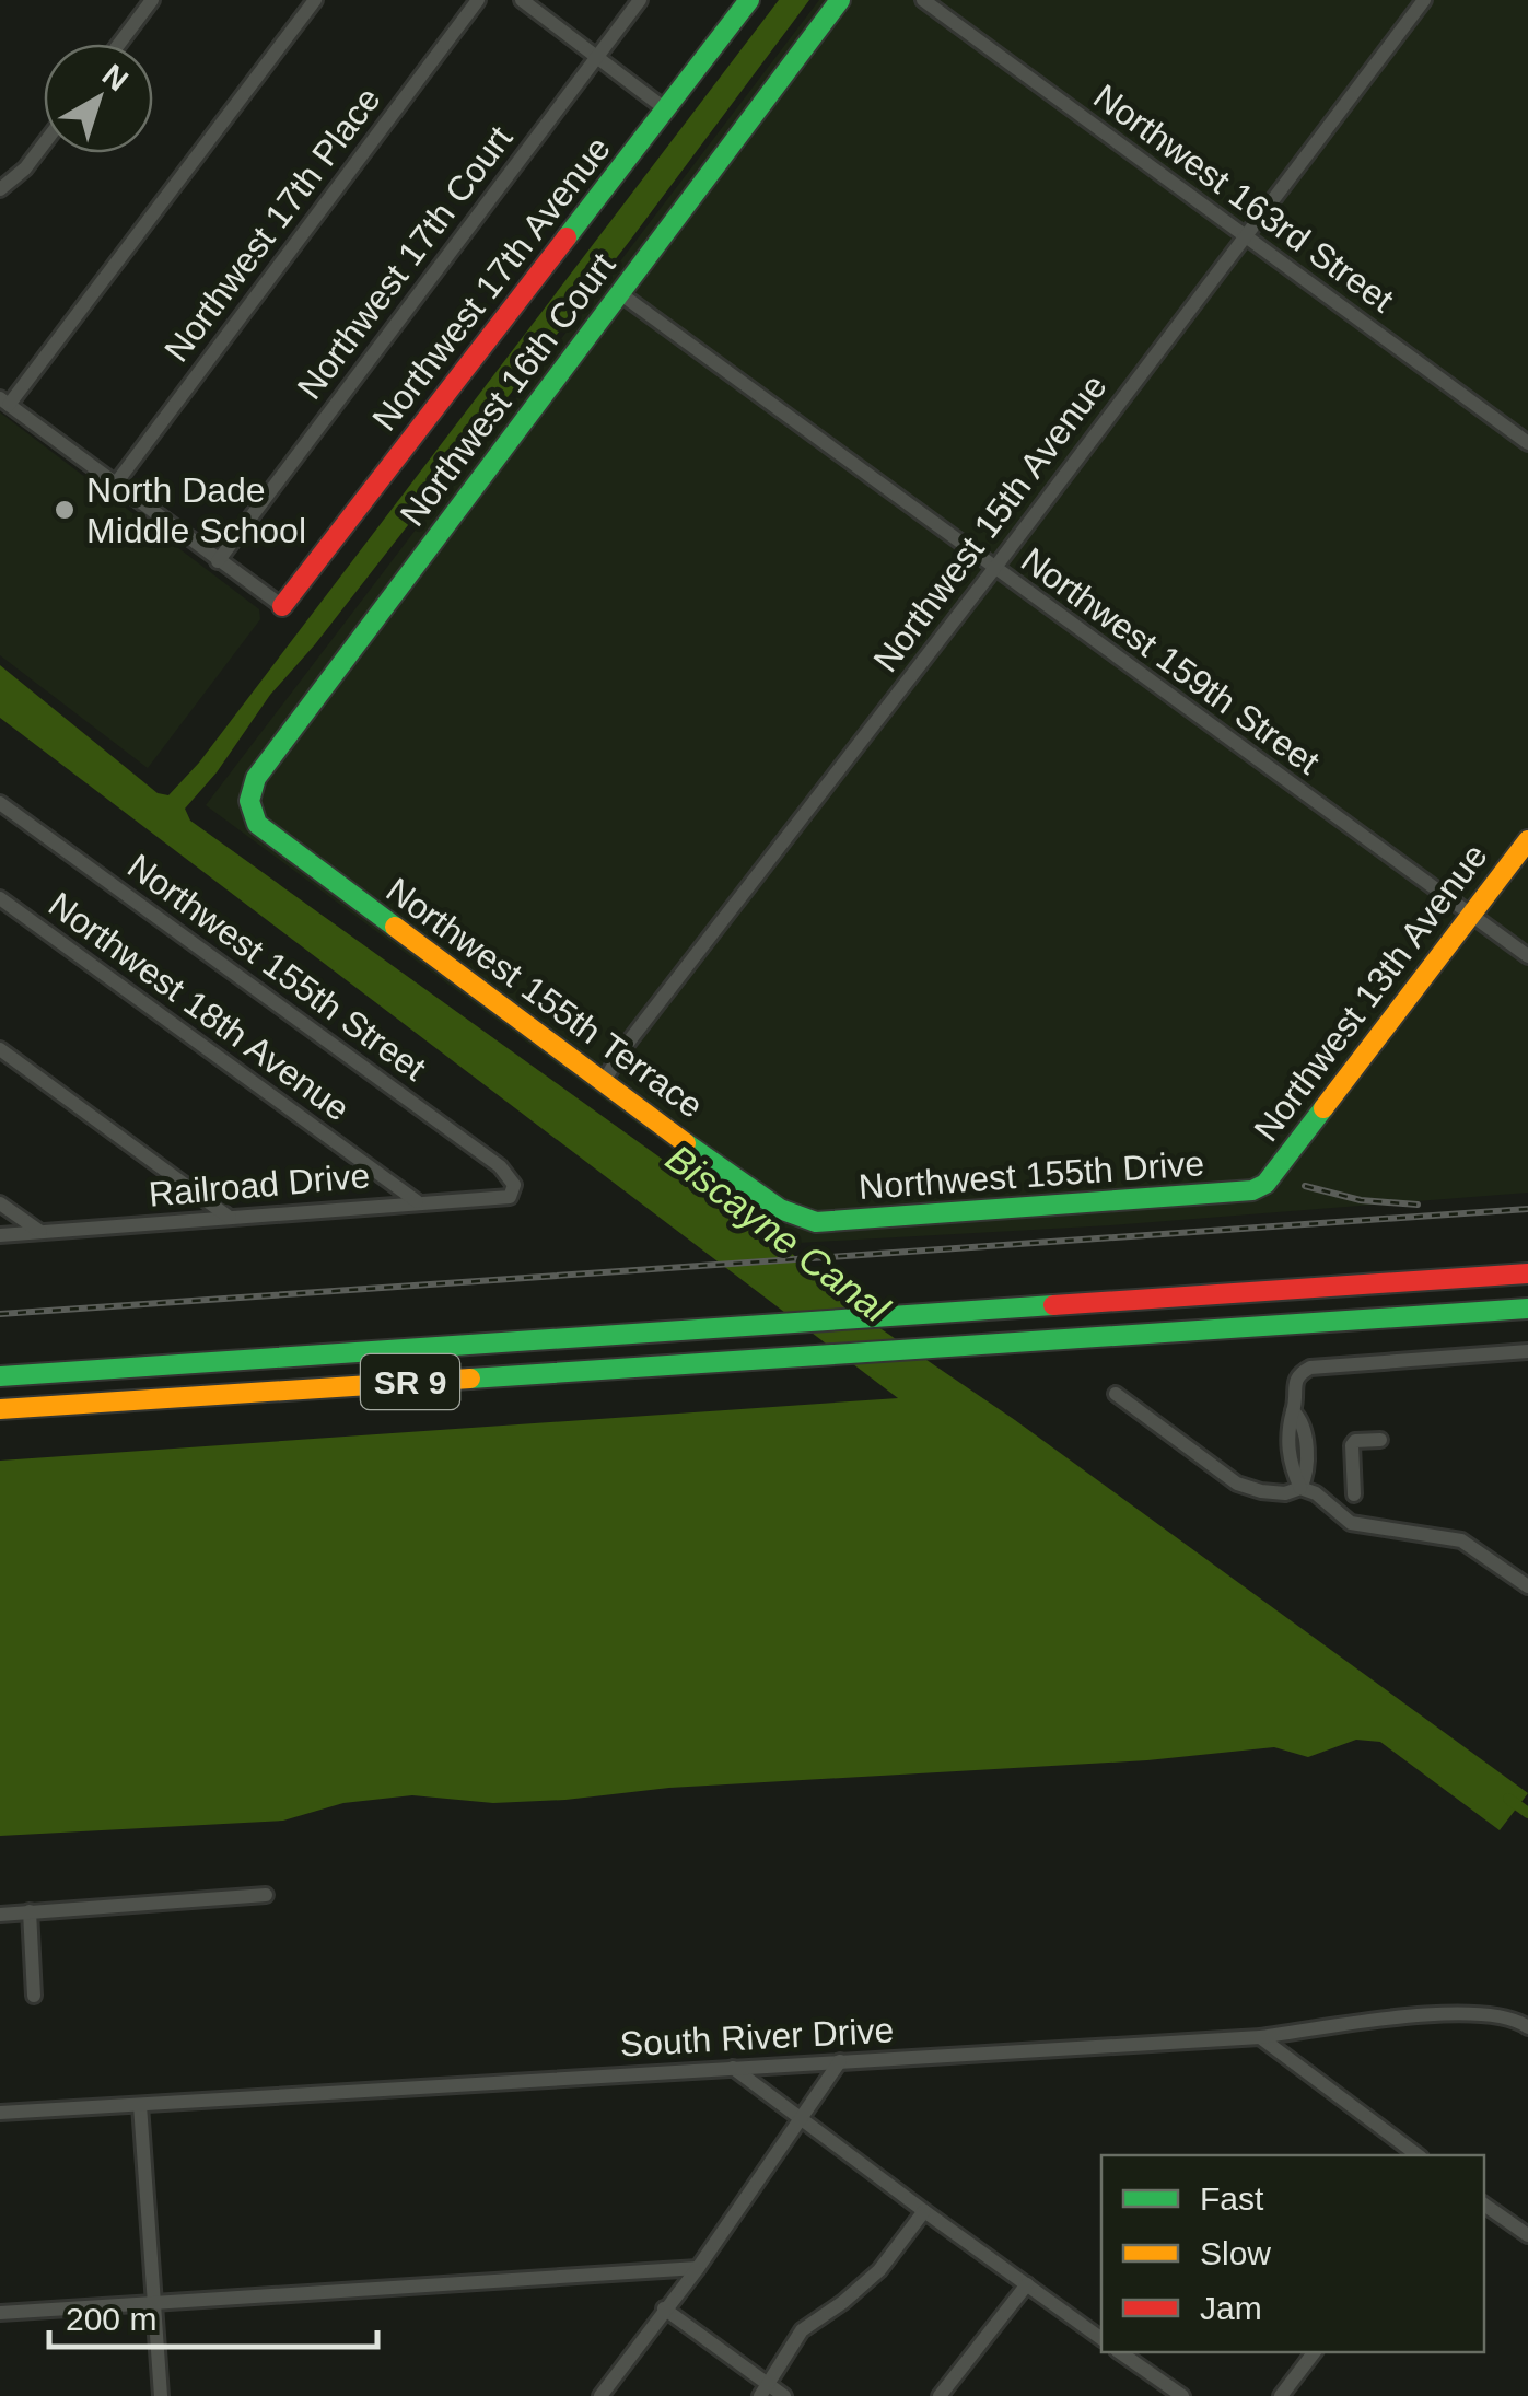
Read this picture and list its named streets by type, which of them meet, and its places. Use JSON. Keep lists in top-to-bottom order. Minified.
{"streets":{"street":["Northwest 163rd Street","Northwest 17th Place","Northwest 17th Court","Northwest 17th Avenue","Northwest 16th Court","Northwest 15th Avenue","Northwest 159th Street","Northwest 155th Street","Northwest 13th Avenue","Northwest 155th Terrace","Northwest 18th Avenue","Northwest 155th Drive","Railroad Drive","SR 9","South River Drive"]},"crossings":[["Northwest 163rd Street","Northwest 15th Avenue"],["Northwest 16th Court","Northwest 159th Street"],["Northwest 16th Court","Northwest 155th Terrace"],["Northwest 15th Avenue","Northwest 159th Street"],["Northwest 15th Avenue","Northwest 155th Terrace"],["Northwest 159th Street","Northwest 13th Avenue"],["Northwest 155th Street","Railroad Drive"],["Northwest 13th Avenue","Northwest 155th Drive"],["Northwest 155th Terrace","Northwest 155th Drive"],["Northwest 18th Avenue","Railroad Drive"]],"water":["Biscayne Canal"],"places":["North Dade Middle School"],"legend":["Fast","Slow","Jam"],"scale_bar":"200 m","north":"top right"}
